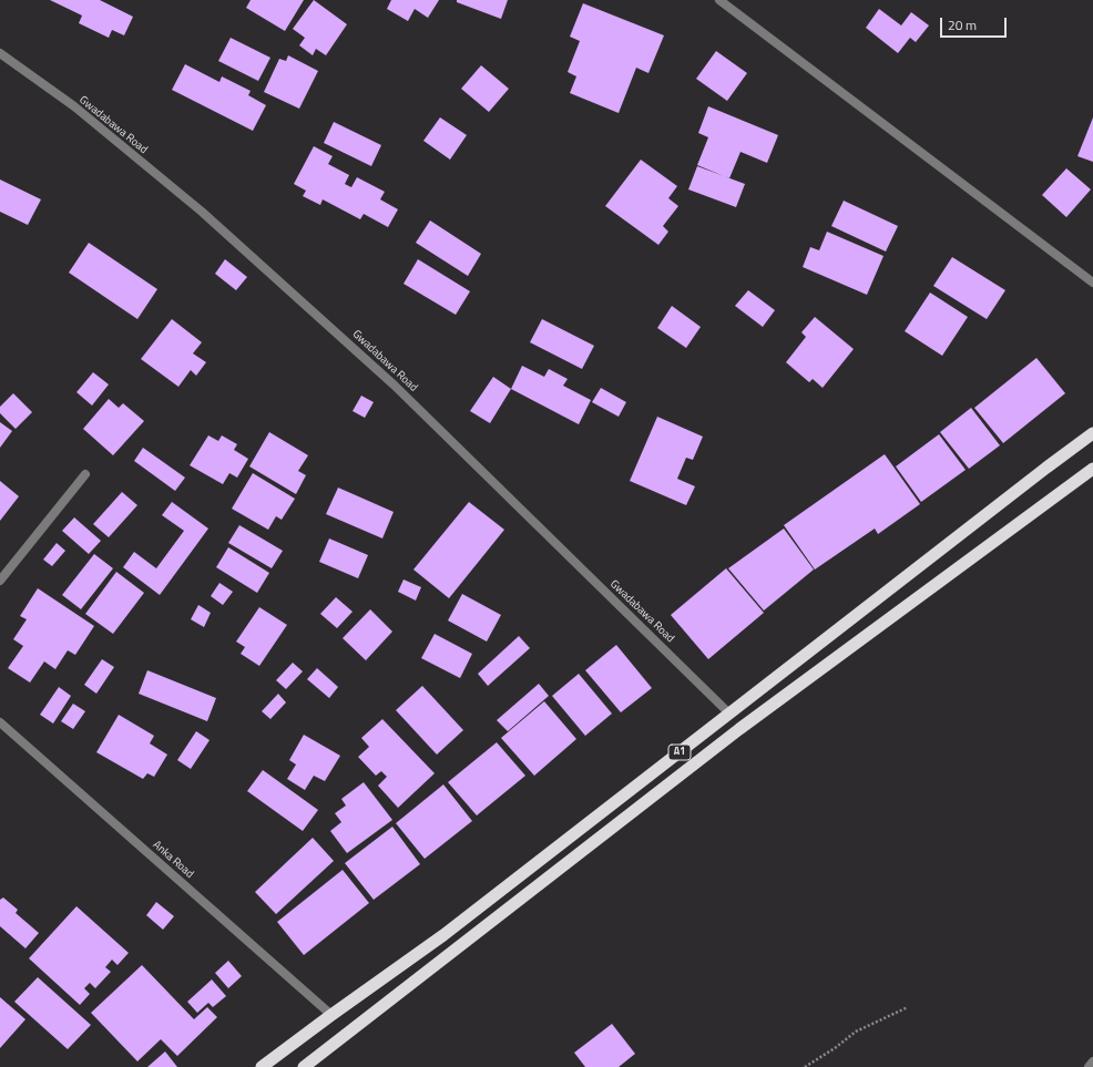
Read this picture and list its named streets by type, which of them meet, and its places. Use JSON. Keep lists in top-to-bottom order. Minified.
{"streets":{"highway":["A1"],"street":["Gwadabawa Road","Anka Road"]},"crossings":[["Gwadabawa Road","A1"],["A1","Anka Road"]],"scale_bar":"20 m"}
